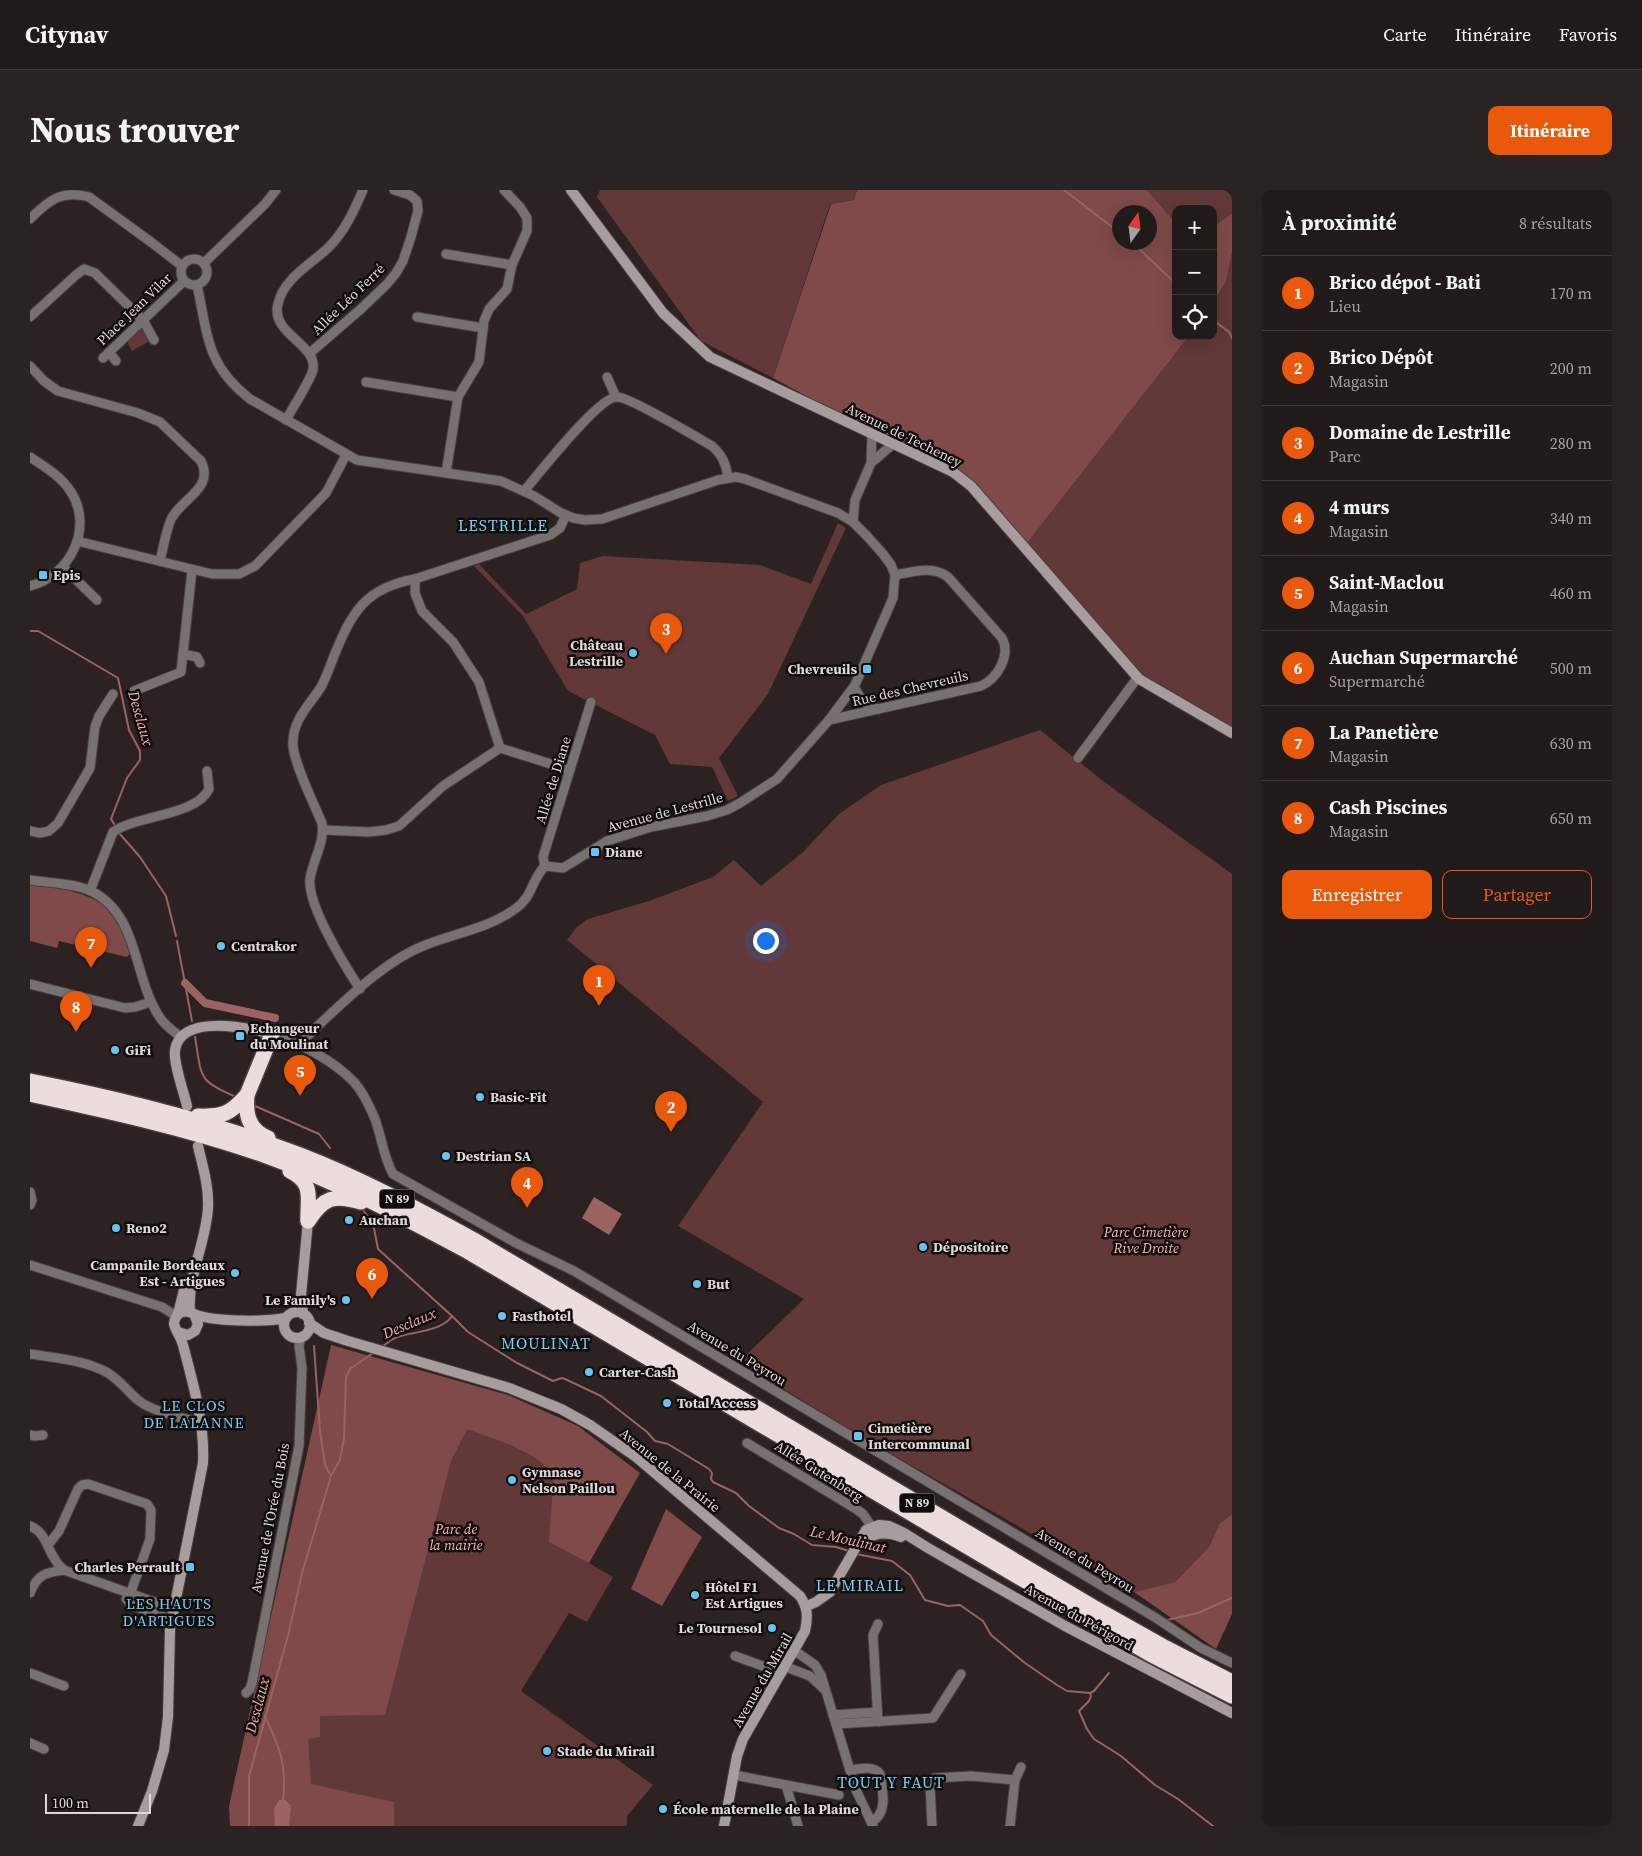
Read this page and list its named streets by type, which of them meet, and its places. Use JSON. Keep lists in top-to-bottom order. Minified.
{"streets":{"highway":["N 89"],"street":["Allée Léo Ferré","Place Jean Vilar","Avenue de Techeney","Rue des Chevreuils","Allée de Diane","Avenue de Lestrille","Avenue du Peyrou","Avenue de la Prairie","Allée Gutenberg","Avenue de l'Orée du Bois","Avenue du Périgord","Avenue du Mirail"]},"crossings":[["Rue des Chevreuils","Avenue de Lestrille"],["Allée de Diane","Avenue de Lestrille"],["Avenue de la Prairie","Avenue de l'Orée du Bois"],["Avenue de la Prairie","Avenue du Mirail"],["Allée Gutenberg","Avenue du Périgord"]],"districts":["LESTRILLE","MOULINAT","LE CLOS DE LALANNE","LE MIRAIL","LES HAUTS D'ARTIGUES","TOUT Y FAUT"],"water":["Desclaux","Le Moulinat"],"parks":["Parc Cimetière Rive Droite","Parc de la mairie"],"places":{"transit":["Epis","Chevreuils","Diane","Echangeur du Moulinat","Cimetière Intercommunal","Charles Perrault"],"other":["Château Lestrille","Centrakor","GiFi","Basic-Fit","Destrian SA","Auchan","Reno2","Dépositoire","Campanile Bordeaux Est - Artigues","But","Le Family's","Fasthotel","Carter-Cash","Total Access","Gymnase Nelson Paillou","Hôtel F1 Est Artigues","Le Tournesol","Stade du Mirail","École maternelle de la Plaine"]},"scale_bar":"100 m","north":"top","page":{"header":"Citynav","nav":["Carte","Itinéraire","Favoris"],"title":"Nous trouver","buttons":["Itinéraire",["Enregistrer","Partager"]],"heading":["À proximité","8 résultats"],"map_buttons":["+","−"],"list":[{"mark":"1","name":"Brico dépot - Bati","note":"Lieu","value":"170 m"},{"mark":"2","name":"Brico Dépôt","note":"Magasin","value":"200 m"},{"mark":"3","name":"Domaine de Lestrille","note":"Parc","value":"280 m"},{"mark":"4","name":"4 murs","note":"Magasin","value":"340 m"},{"mark":"5","name":"Saint-Maclou","note":"Magasin","value":"460 m"},{"mark":"6","name":"Auchan Supermarché","note":"Supermarché","value":"500 m"},{"mark":"7","name":"La Panetière","note":"Magasin","value":"630 m"},{"mark":"8","name":"Cash Piscines","note":"Magasin","value":"650 m"}],"pins":["3","7","1","8","5","2","4","6"],"scale":"100 m"}}
